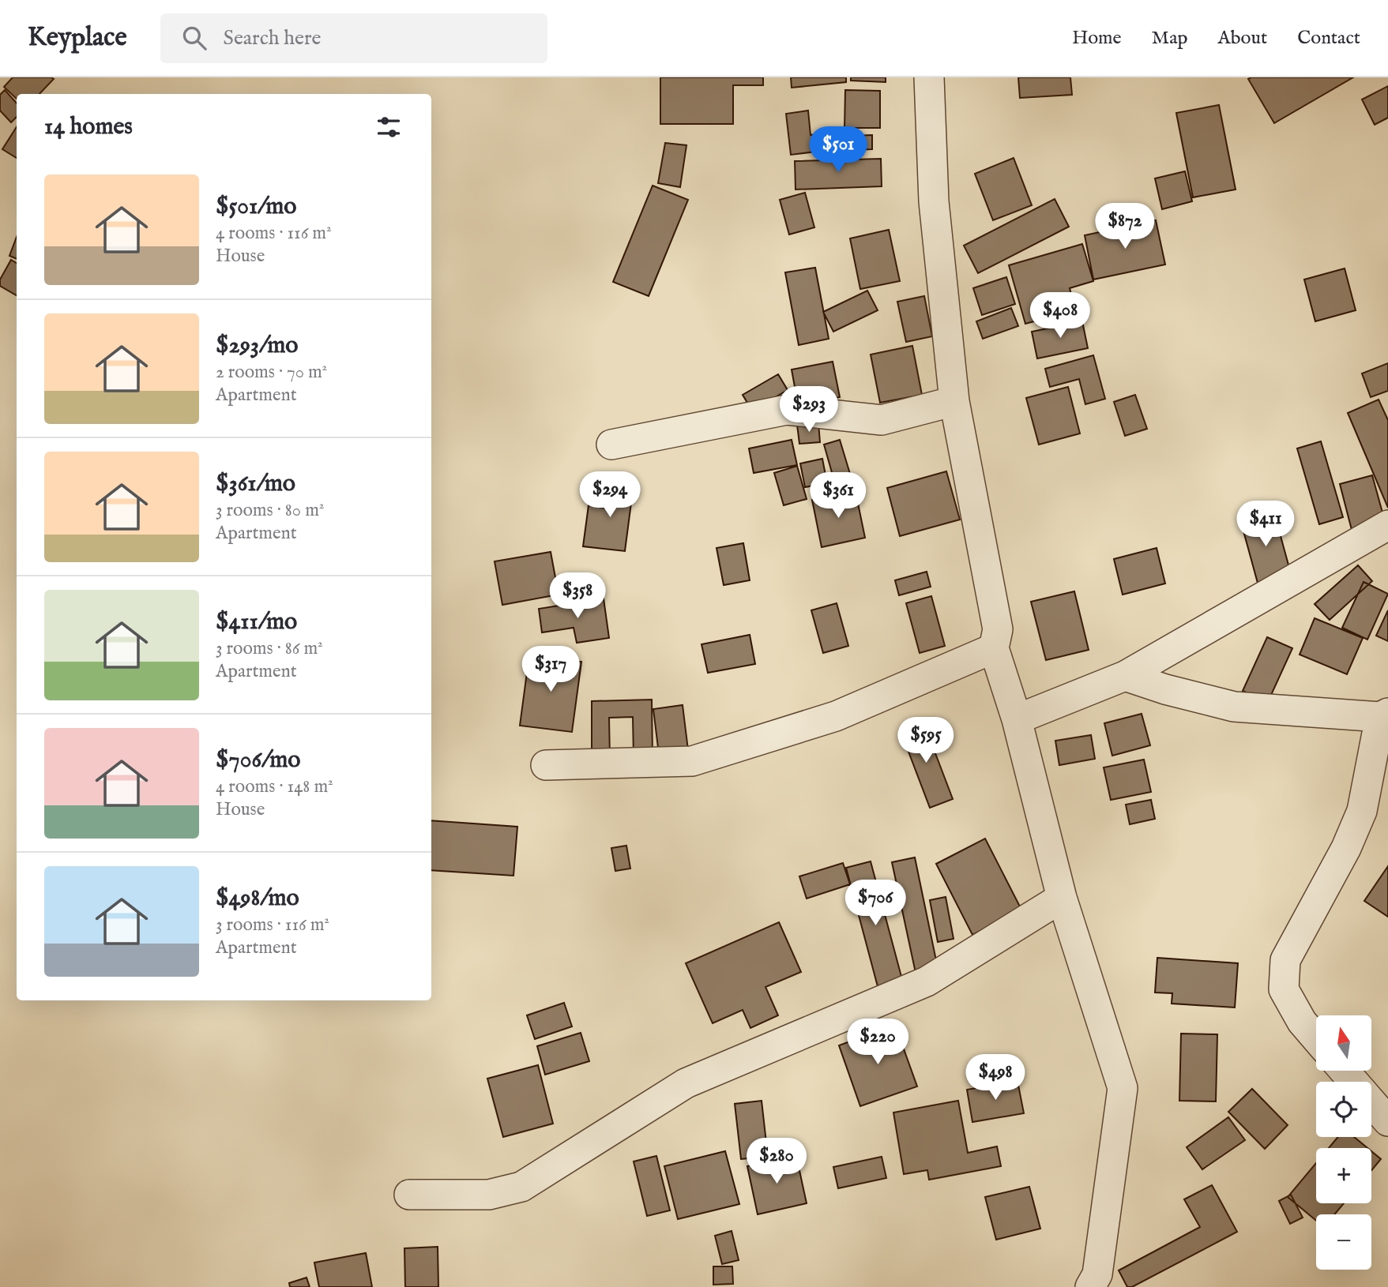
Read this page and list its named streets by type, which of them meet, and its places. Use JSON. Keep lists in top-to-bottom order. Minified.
{"north":"top","page":{"header":"Keyplace","search":"Search here","nav":["Home","Map","About","Contact"],"heading":"14 homes","price":["$501","$872","$408","$293","$294","$361","$411","$358","$317","$595","$706","$220","$498","$280"],"list":[{"name":"$501/mo","note":"4 rooms · 116 m² · House"},{"name":"$293/mo","note":"2 rooms · 70 m² · Apartment"},{"name":"$361/mo","note":"3 rooms · 80 m² · Apartment"},{"name":"$411/mo","note":"3 rooms · 86 m² · Apartment"},{"name":"$706/mo","note":"4 rooms · 148 m² · House"},{"name":"$498/mo","note":"3 rooms · 116 m² · Apartment"}],"map_buttons":["+","−"]}}
